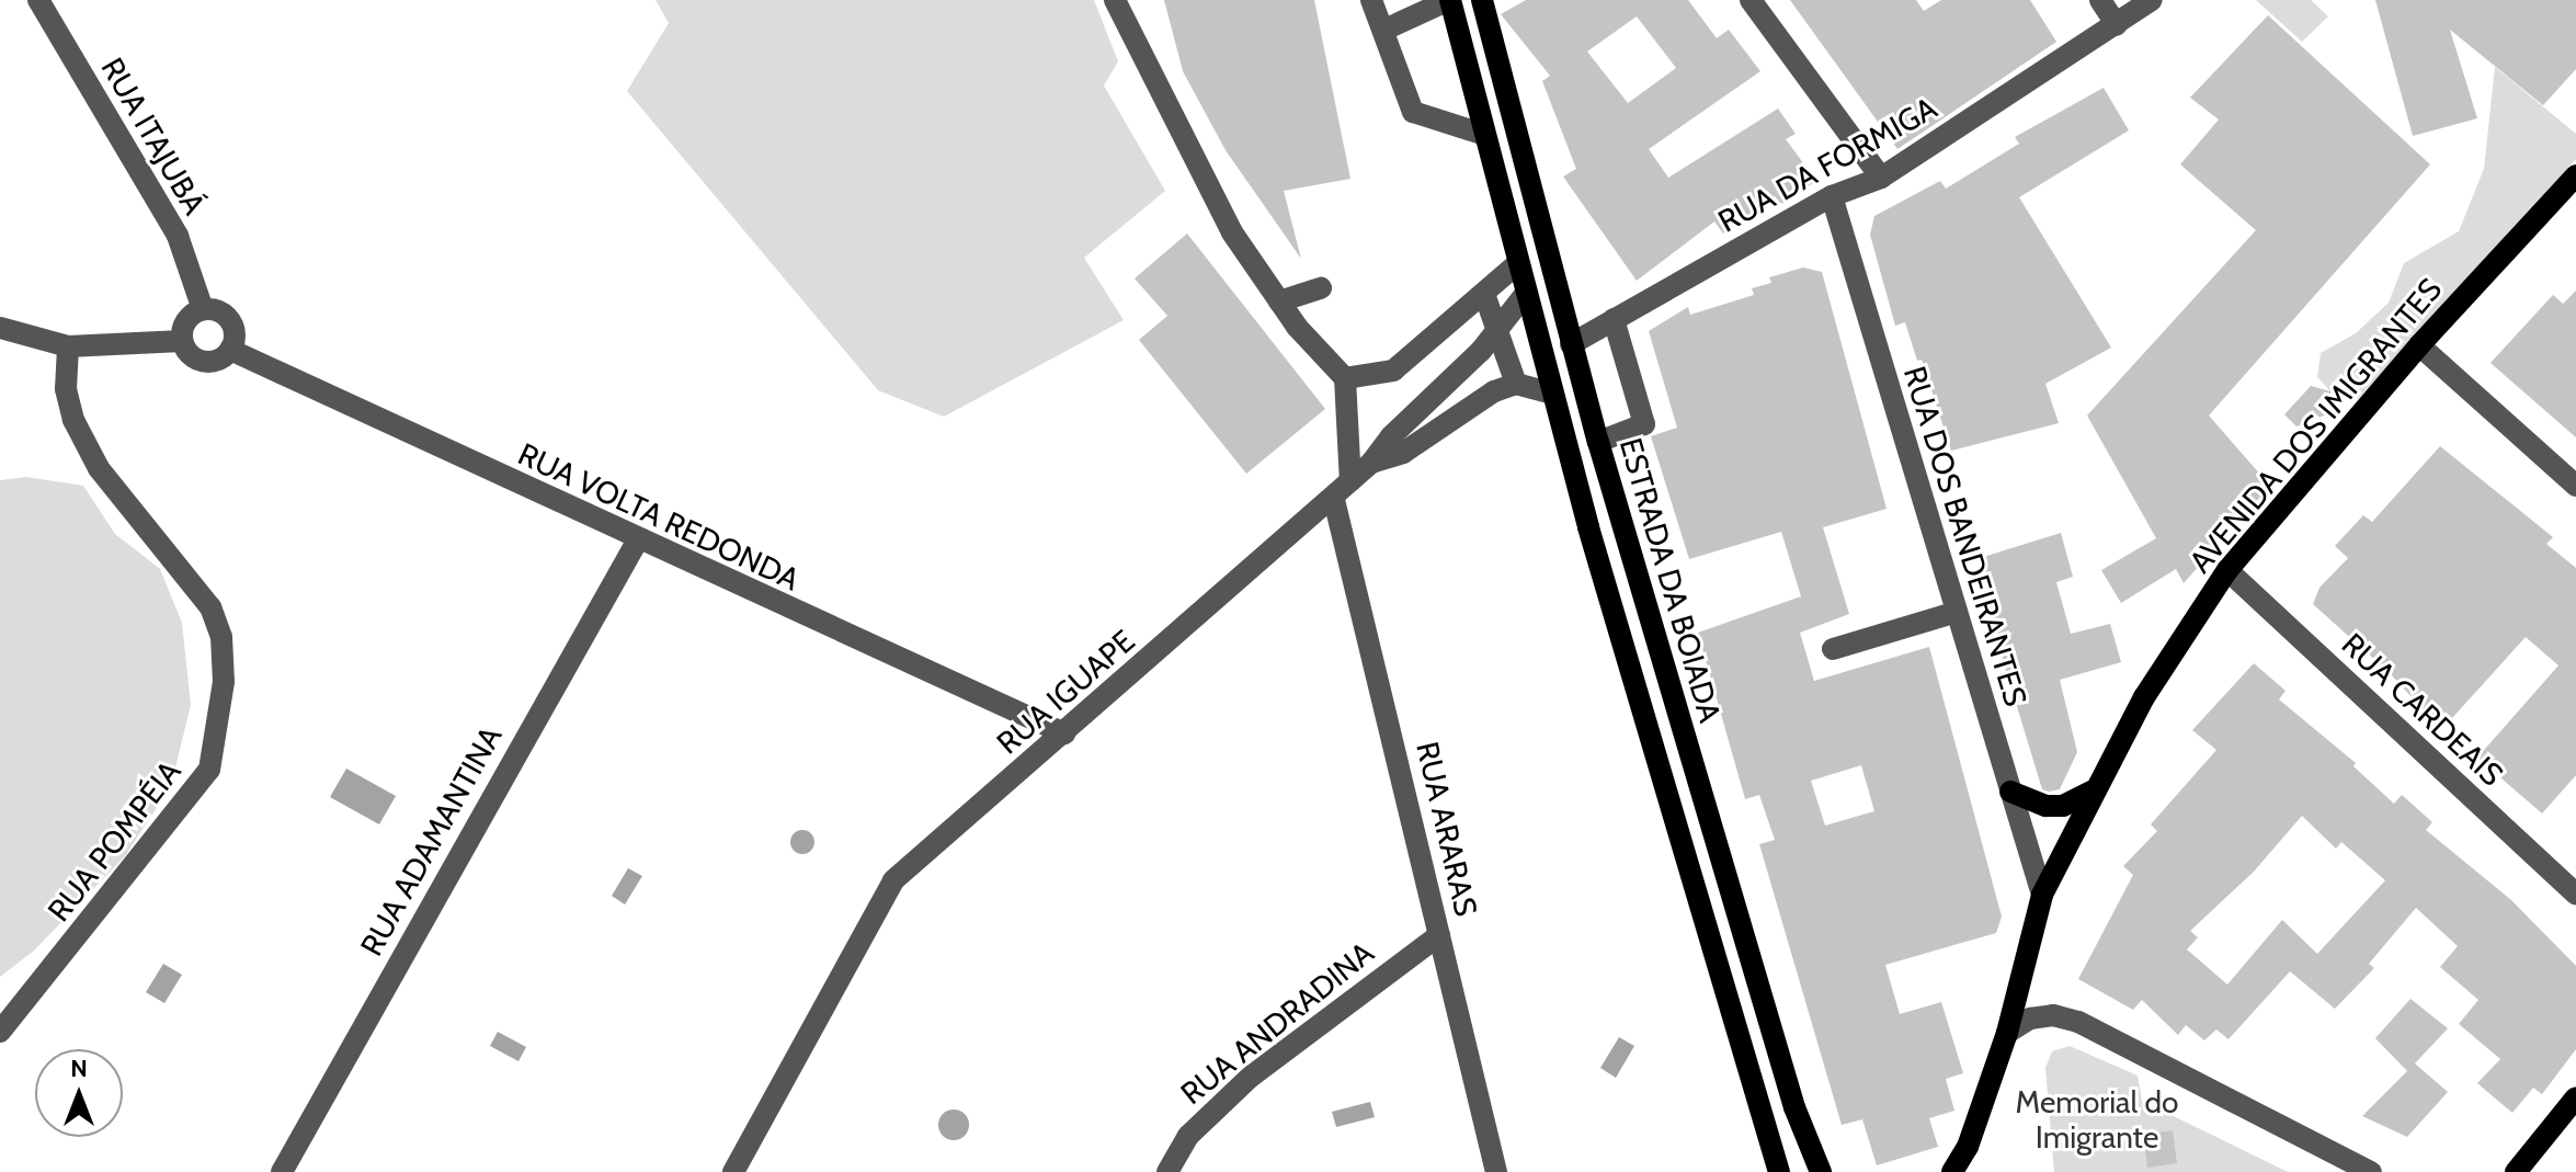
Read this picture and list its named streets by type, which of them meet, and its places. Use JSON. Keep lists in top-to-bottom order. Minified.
{"streets":{"main road":["AVENIDA DOS IMIGRANTES","ESTRADA DA BOIADA"],"street":["RUA ITAJUBÁ","RUA DA FORMIGA","RUA VOLTA REDONDA","RUA DOS BANDEIRANTES","RUA IGUAPE","RUA CARDEAIS","RUA ARARAS","RUA POMPÉIA","RUA ADAMANTINA","RUA ANDRADINA"]},"crossings":[["RUA ITAJUBÁ","RUA VOLTA REDONDA"],["RUA DA FORMIGA","RUA DOS BANDEIRANTES"],["RUA DA FORMIGA","ESTRADA DA BOIADA"],["AVENIDA DOS IMIGRANTES","RUA DOS BANDEIRANTES"],["AVENIDA DOS IMIGRANTES","RUA CARDEAIS"],["RUA VOLTA REDONDA","RUA IGUAPE"],["RUA VOLTA REDONDA","RUA ADAMANTINA"],["RUA IGUAPE","RUA ARARAS"],["RUA ARARAS","RUA ANDRADINA"]],"parks":["Memorial do Imigrante"],"north":"top"}
